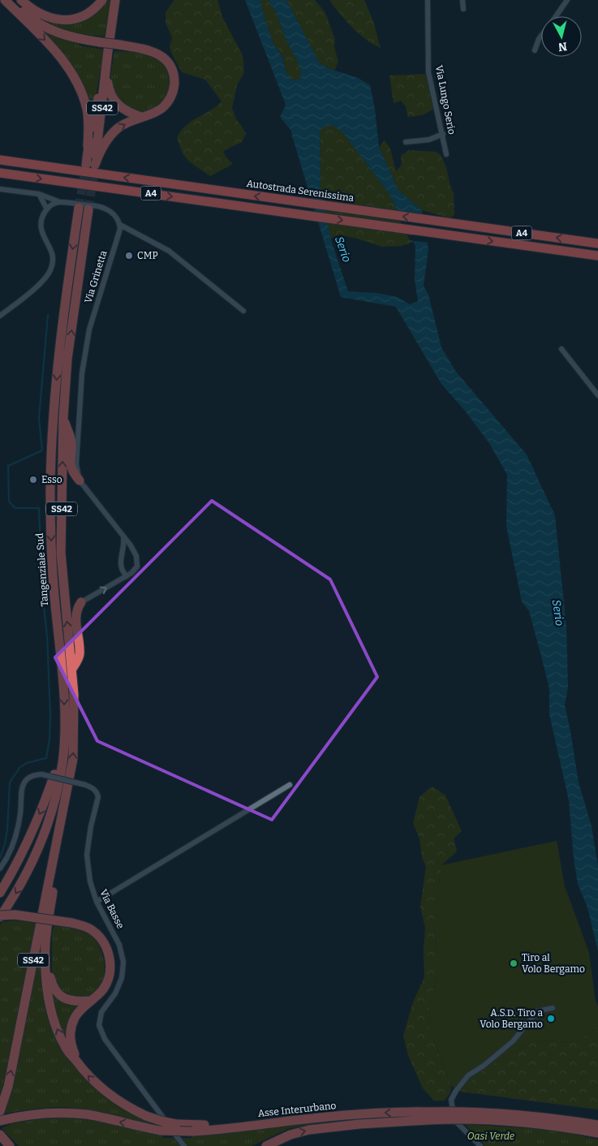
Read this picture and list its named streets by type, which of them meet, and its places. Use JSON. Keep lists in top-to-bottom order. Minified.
{"streets":{"highway":["SS42","Autostrada Serenissima","A4","Tangenziale Sud","Asse Interurbano"],"street":["Via Lungo Serio","Via Grinetta","Via Basse"]},"crossings":[["SS42","Tangenziale Sud"]],"water":["Serio"],"parks":["Oasi Verde"],"places":["CMP","Esso","Tiro al Volo Bergamo","A.S.D. Tiro a Volo Bergamo"],"north":"bottom"}
